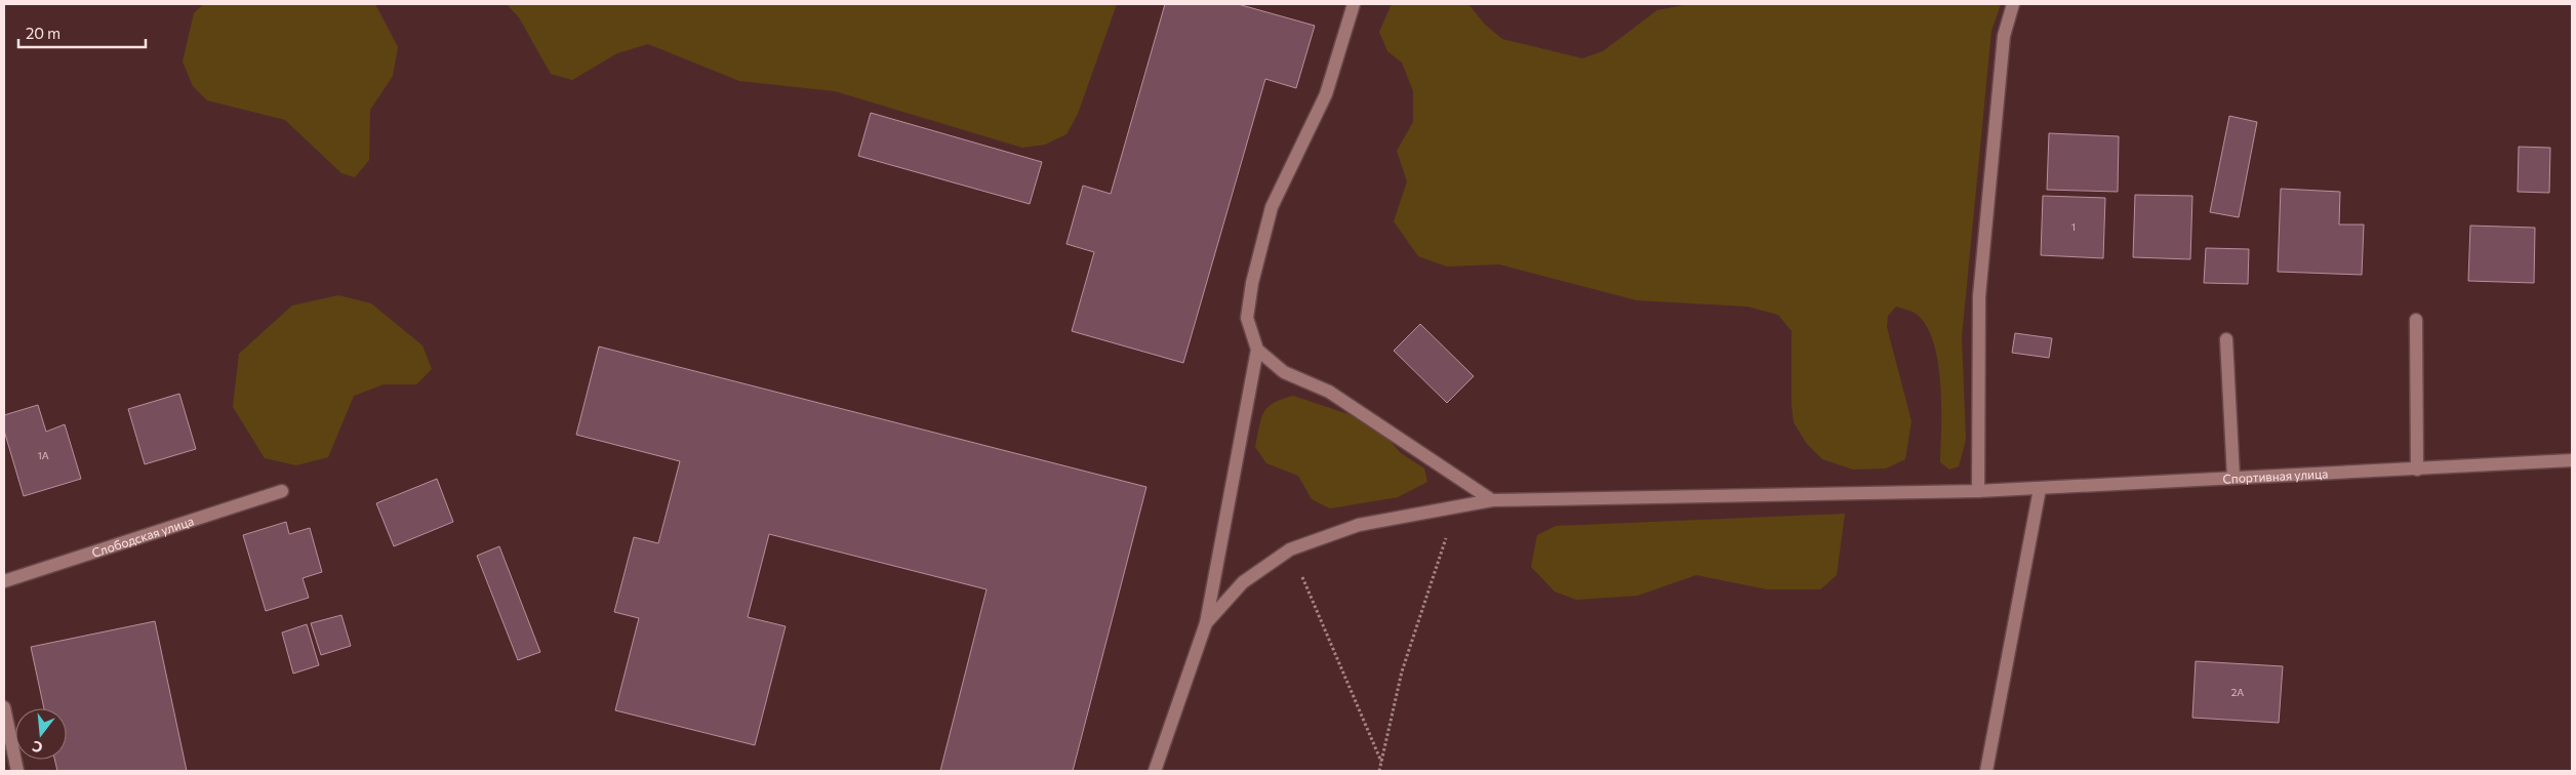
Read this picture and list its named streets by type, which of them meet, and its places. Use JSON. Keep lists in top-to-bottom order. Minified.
{"streets":{"street":["Спортивная улица","Слободская улица"]},"house_numbers":["1","1А","2А"],"scale_bar":"20 m","north":"bottom"}
